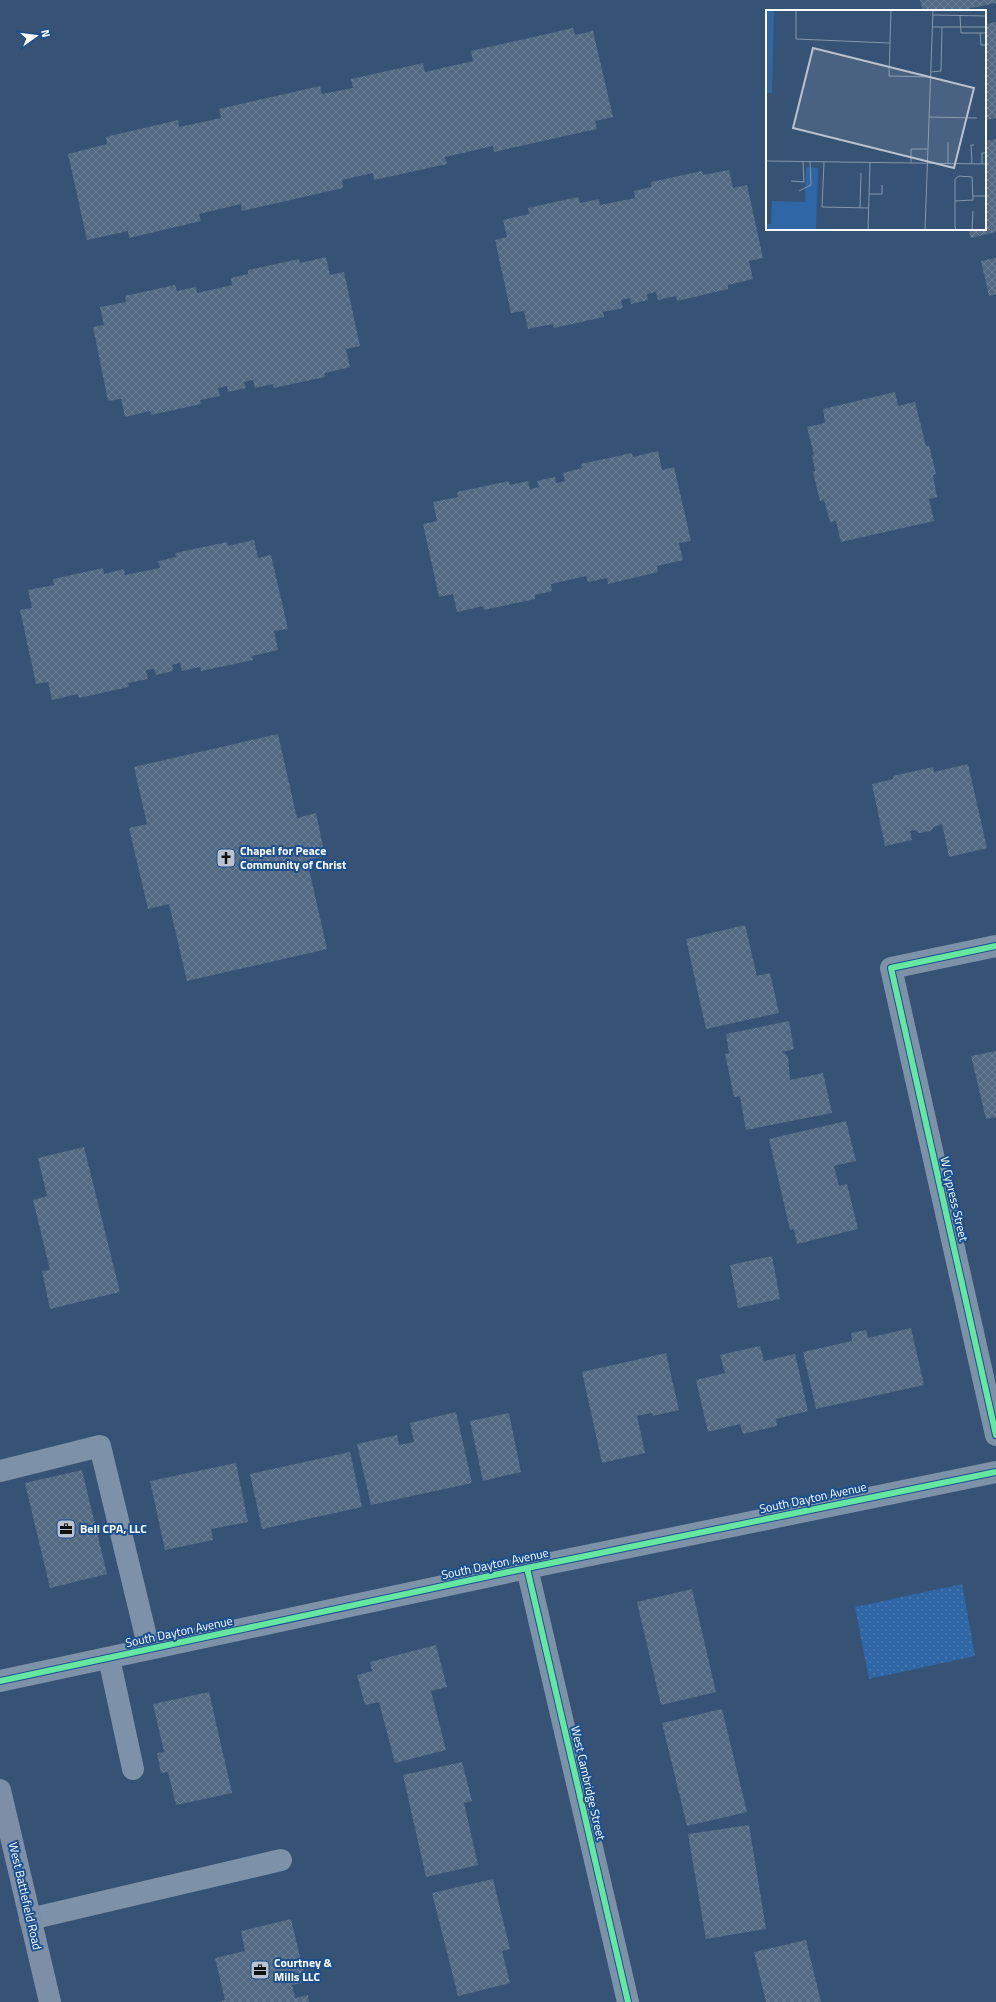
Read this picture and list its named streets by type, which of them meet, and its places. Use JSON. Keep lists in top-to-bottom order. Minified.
{"streets":{"main road":["West Battlefield Road"],"street":["W Cypress Street","South Dayton Avenue","West Cambridge Street"]},"crossings":[["South Dayton Avenue","West Cambridge Street"]],"places":{"church":["Chapel for Peace Community of Christ"],"office":["Bell CPA, LLC","Courtney & Mills LLC"]},"north":"right"}
